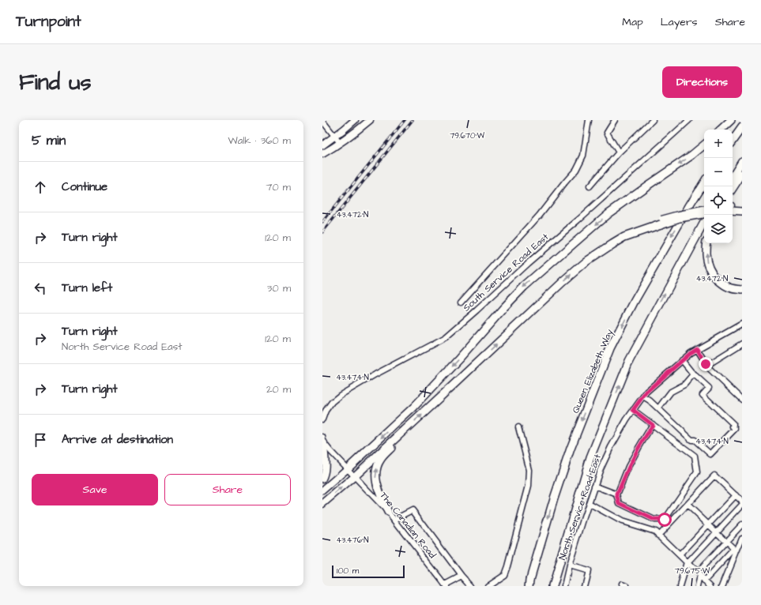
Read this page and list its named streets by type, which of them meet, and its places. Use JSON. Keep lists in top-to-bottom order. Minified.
{"streets":{"highway":["Queen Elizabeth Way"],"street":["South Service Road East","North Service Road East","The Canadian Road"]},"scale_bar":"100 m","page":{"header":"Turnpoint","nav":["Map","Layers","Share"],"buttons":["Directions",["Save","Share"]],"title":"Find us","heading":["5 min","Walk · 360 m"],"map_buttons":["+","−"],"list":[["Continue","70 m"],["Turn right","120 m"],["Turn left","30 m"],["Turn right","North Service Road East","120 m"],["Turn right","20 m"],"Arrive at destination"],"scale":"100 m"},"coordinates":["79.670°W","43.472°N","43.474°N","43.476°N","79.675°W"]}
